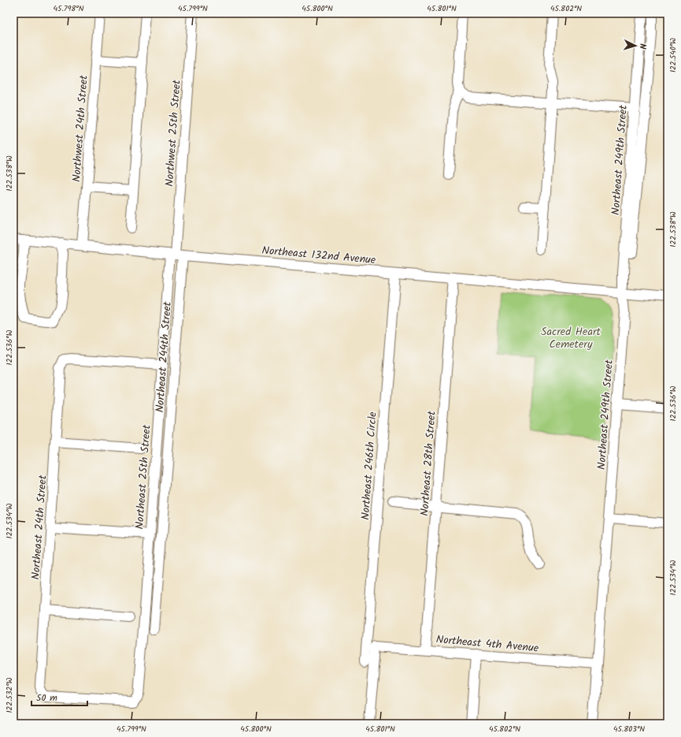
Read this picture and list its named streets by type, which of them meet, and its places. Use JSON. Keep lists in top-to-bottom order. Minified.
{"streets":{"street":["Northwest 24th Street","Northwest 25th Street","Northeast 249th Street","Northeast 132nd Avenue","Northeast 244th Street","Northeast 28th Street","Northeast 246th Circle","Northeast 25th Street","Northeast 24th Street","Northeast 4th Avenue"]},"crossings":[["Northwest 24th Street","Northeast 132nd Avenue"],["Northwest 25th Street","Northeast 132nd Avenue"],["Northwest 25th Street","Northeast 244th Street"],["Northwest 25th Street","Northeast 25th Street"],["Northeast 249th Street","Northeast 132nd Avenue"],["Northeast 249th Street","Northeast 4th Avenue"],["Northeast 132nd Avenue","Northeast 244th Street"],["Northeast 132nd Avenue","Northeast 28th Street"],["Northeast 132nd Avenue","Northeast 246th Circle"],["Northeast 132nd Avenue","Northeast 25th Street"],["Northeast 244th Street","Northeast 25th Street"],["Northeast 28th Street","Northeast 4th Avenue"],["Northeast 25th Street","Northeast 24th Street"]],"parks":["Sacred Heart Cemetery"],"scale_bar":"50 m","north":"right","coordinates":["45.798°N","45.799°N","45.800°N","45.801°N","45.802°N","122.540°W","122.538°W","122.536°W","122.534°W","122.532°W","45.803°N"]}
